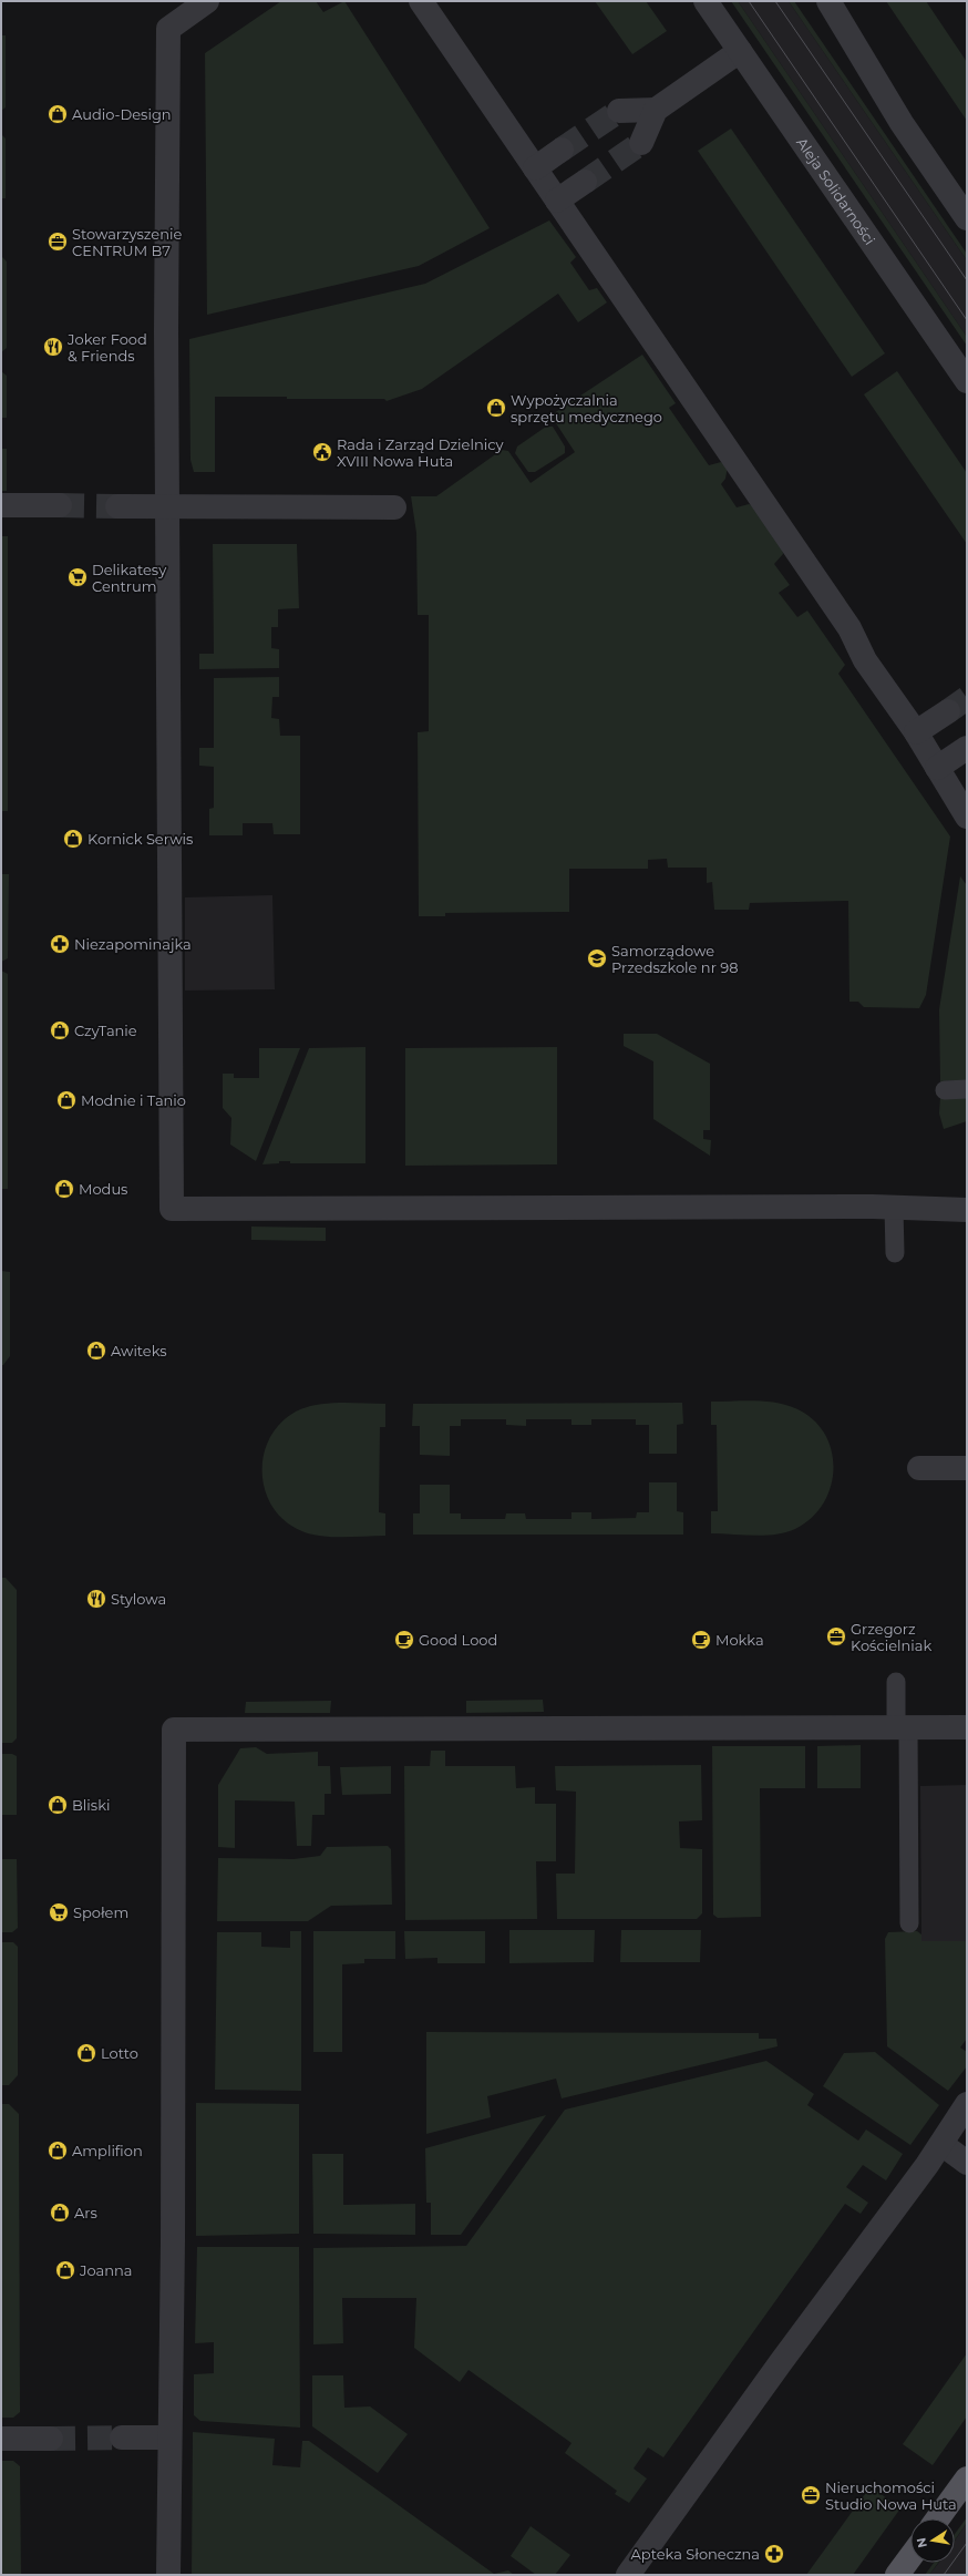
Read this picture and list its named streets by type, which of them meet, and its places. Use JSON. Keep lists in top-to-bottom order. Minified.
{"streets":{"street":["Aleja Solidarności"]},"places":{"shop":["Audio-Design","Wypożyczalnia sprzętu medycznego","Kornick Serwis","CzyTanie","Modnie i Tanio","Modus","Awiteks","Bliski","Lotto","Amplifion","Ars","Joanna"],"office":["Stowarzyszenie CENTRUM B7","Grzegorz Kościelniak","Nieruchomości Studio Nowa Huta"],"restaurant":["Joker Food & Friends","Stylowa"],"public building":["Rada i Zarząd Dzielnicy XVIII Nowa Huta"],"supermarket":["Delikatesy Centrum","Społem"],"pharmacy":["Niezapominajka","Apteka Słoneczna"],"school or university":["Samorządowe Przedszkole nr 98"],"cafe":["Good Lood","Mokka"]},"north":"left"}
